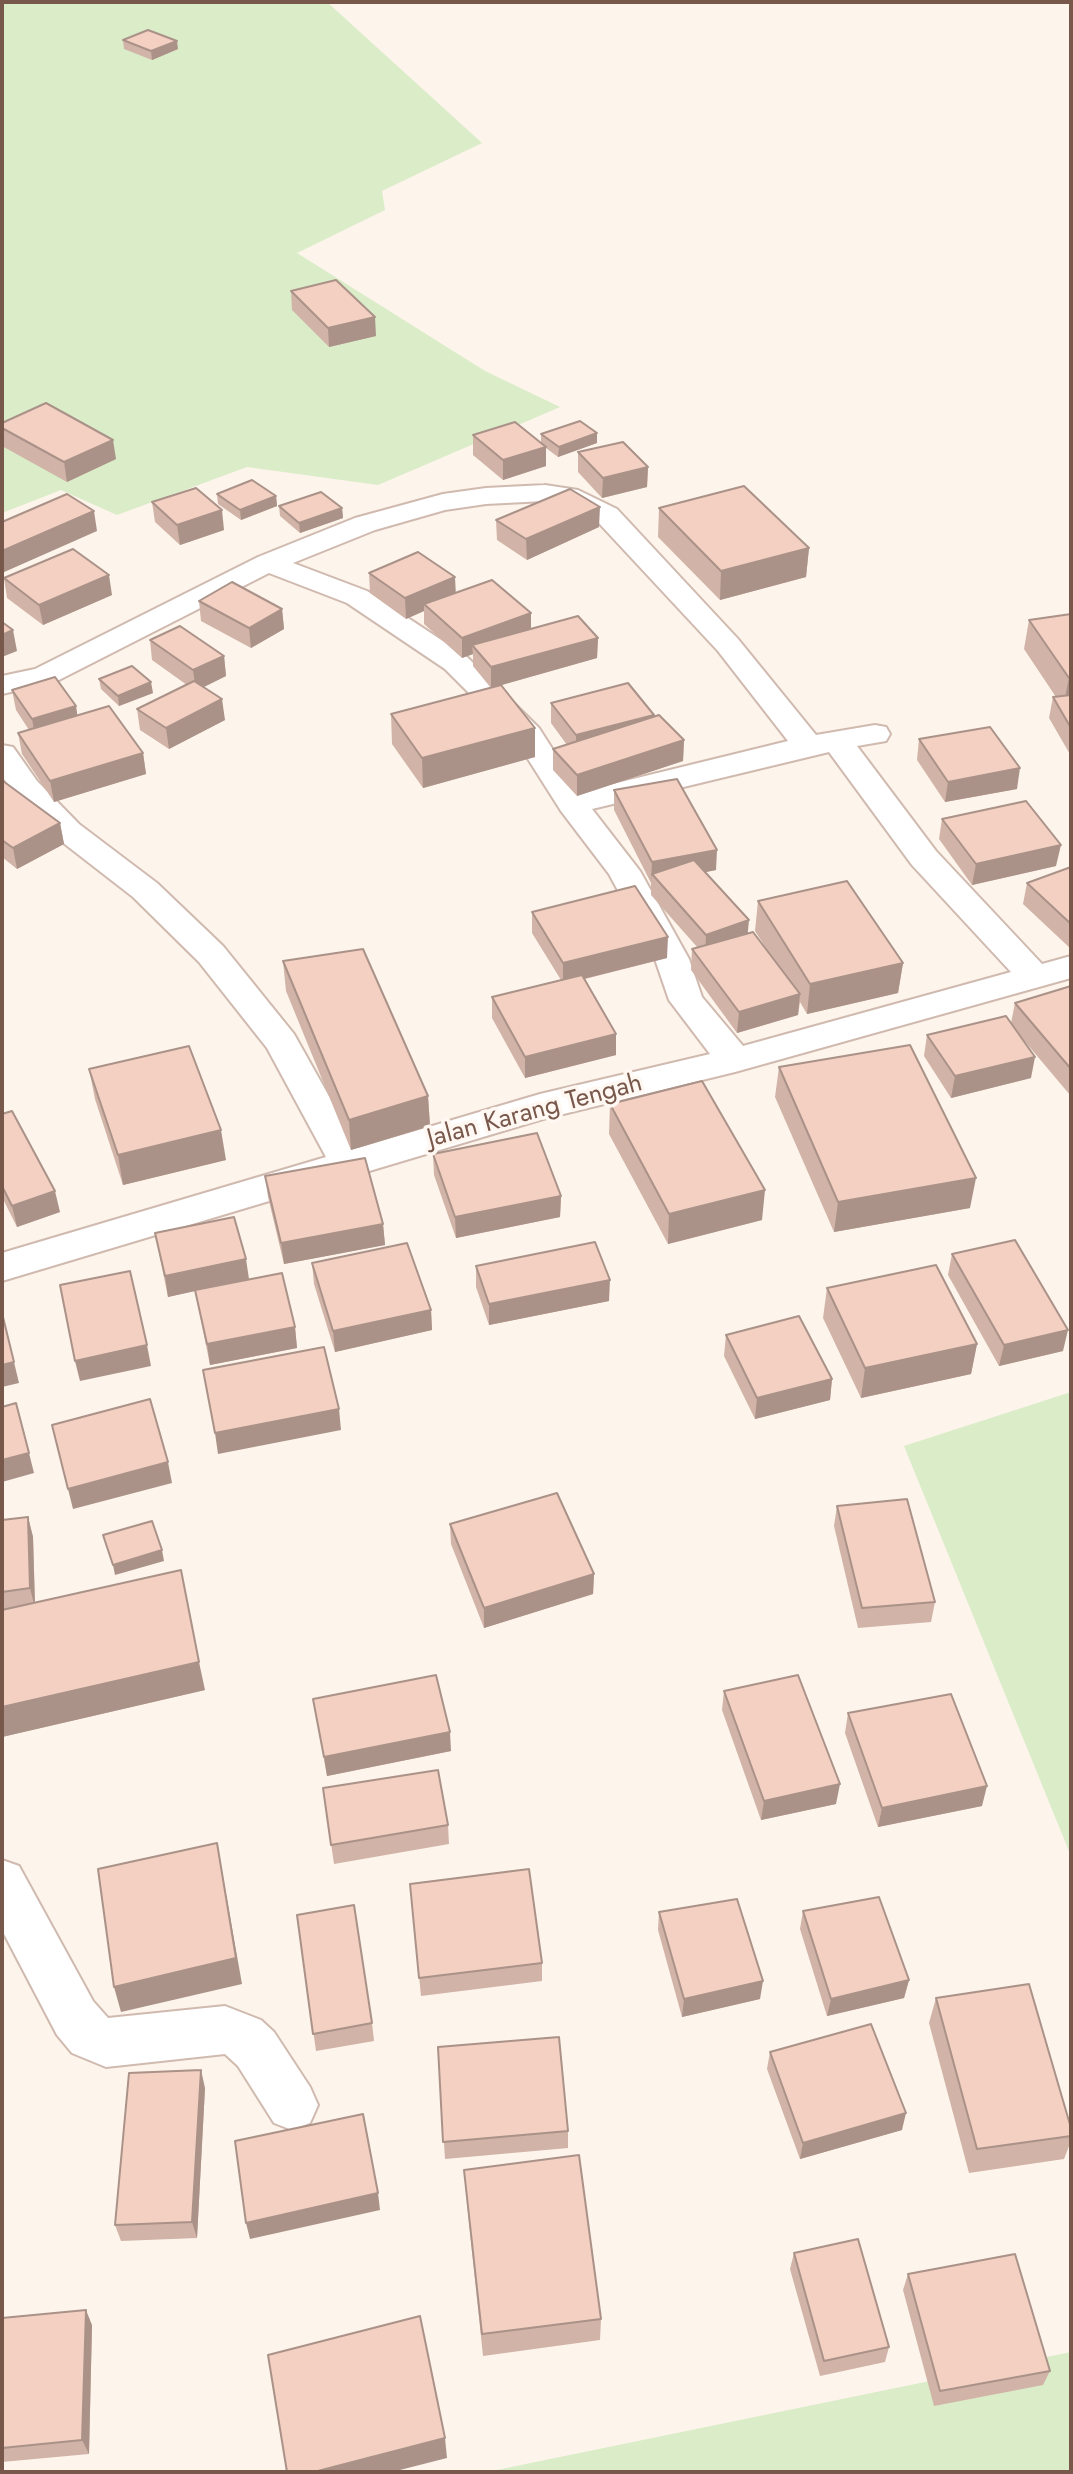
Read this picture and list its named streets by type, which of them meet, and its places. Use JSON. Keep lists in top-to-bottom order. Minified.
{"streets":{"street":["Jalan Karang Tengah"]}}
